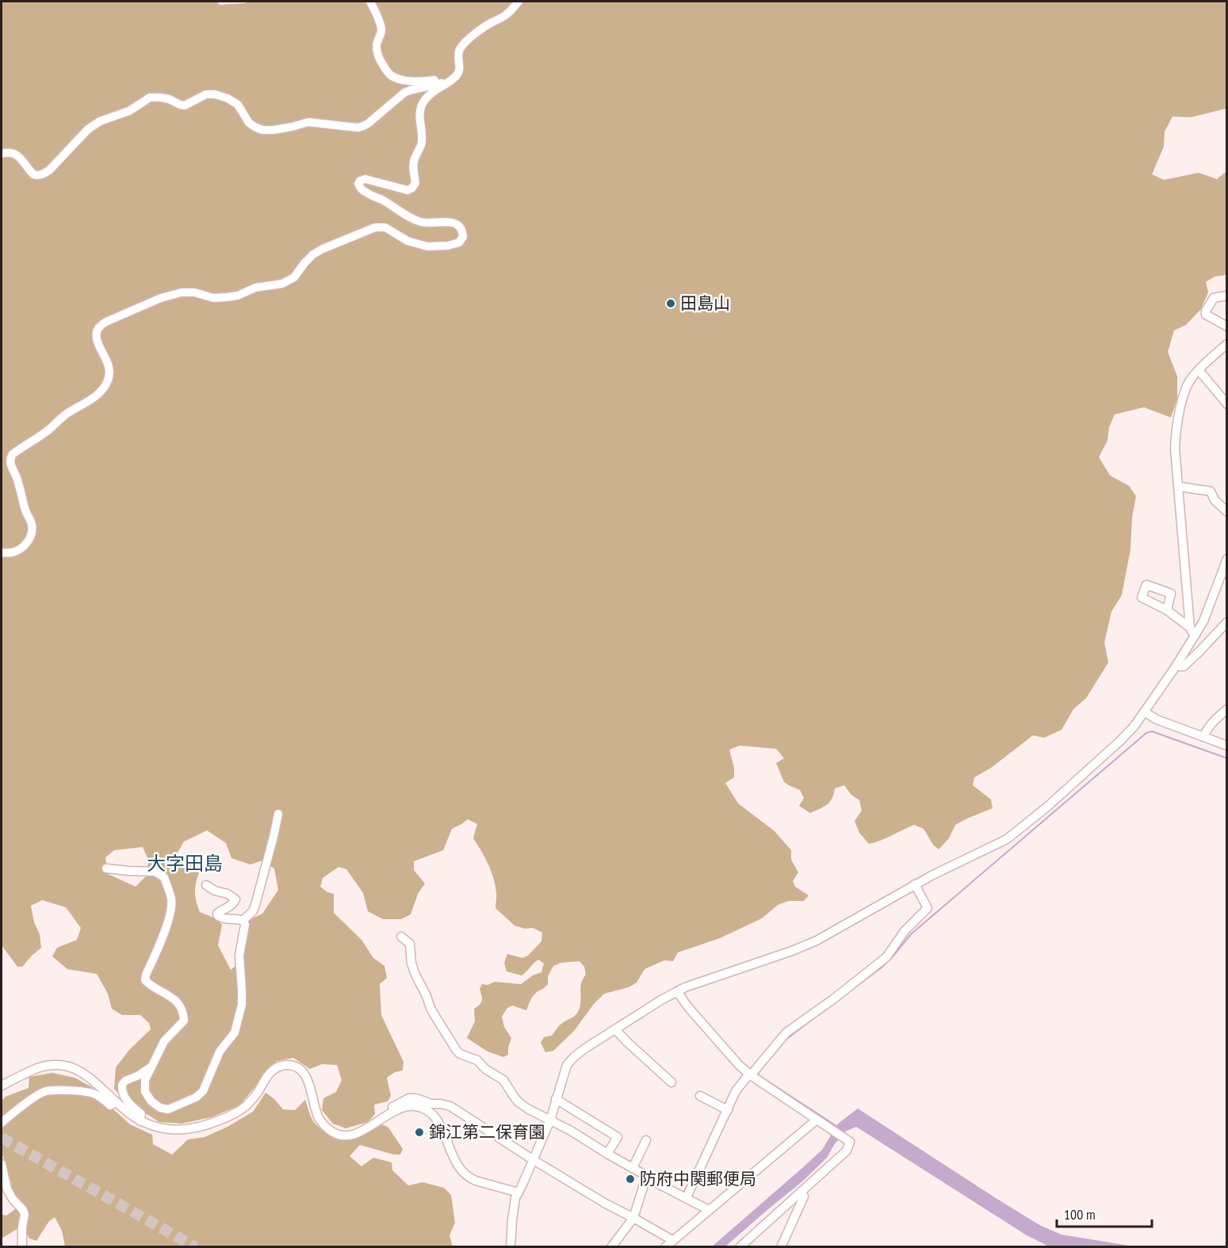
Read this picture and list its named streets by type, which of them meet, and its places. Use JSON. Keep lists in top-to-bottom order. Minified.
{"districts":["大字田島"],"places":["田島山","錦江第二保育園","防府中関郵便局"],"scale_bar":"100 m"}
